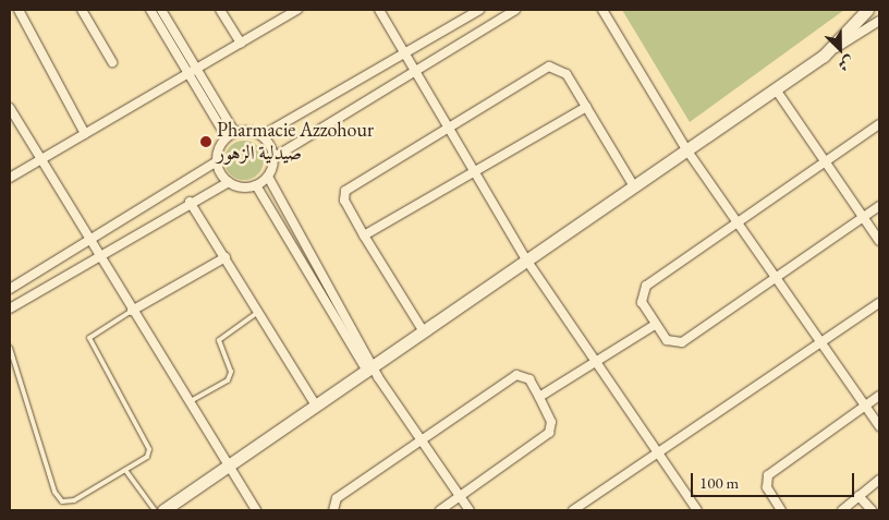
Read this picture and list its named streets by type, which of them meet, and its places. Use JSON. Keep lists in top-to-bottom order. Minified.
{"places":["Pharmacie Azzohour صيدلية الزهور"],"scale_bar":"100 m","north":"bottom right"}
